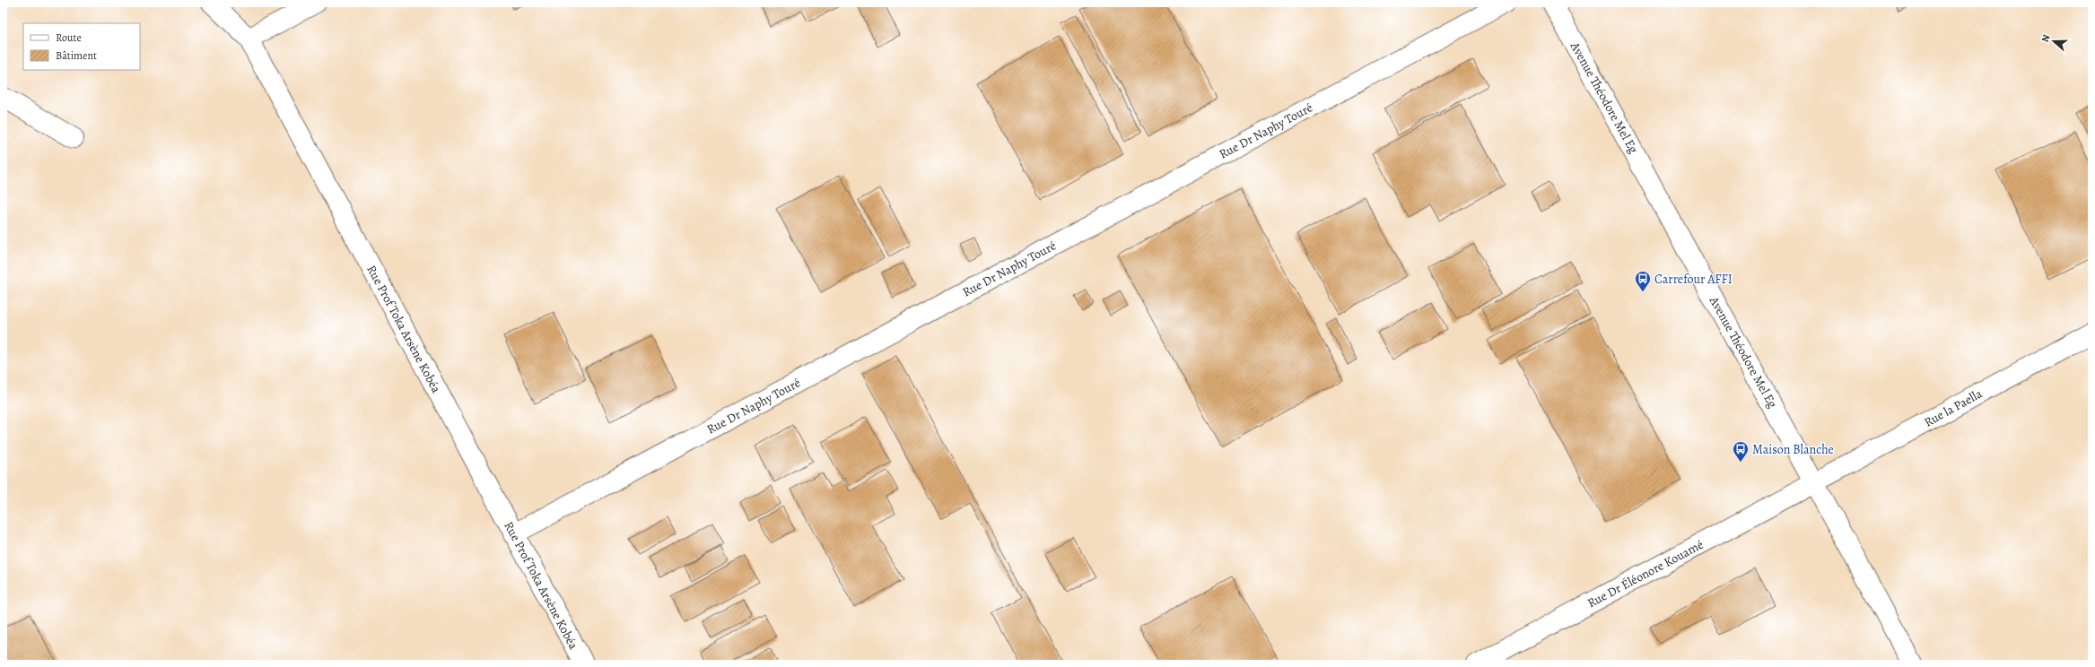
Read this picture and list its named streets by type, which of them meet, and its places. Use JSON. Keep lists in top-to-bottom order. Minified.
{"streets":{"street":["Avenue Théodore Mel Eg","Rue Dr Naphy Touré","Rue Prof Toka Arsène Kobéa","Rue la Paella","Rue Dr Éléonore Kouamé"]},"crossings":[["Avenue Théodore Mel Eg","Rue la Paella"],["Avenue Théodore Mel Eg","Rue Dr Éléonore Kouamé"],["Rue Dr Naphy Touré","Rue Prof Toka Arsène Kobéa"],["Rue la Paella","Rue Dr Éléonore Kouamé"]],"places":{"bus stop":["Carrefour AFFI","Maison Blanche"]},"legend":["Route","Bâtiment"],"north":"left"}
